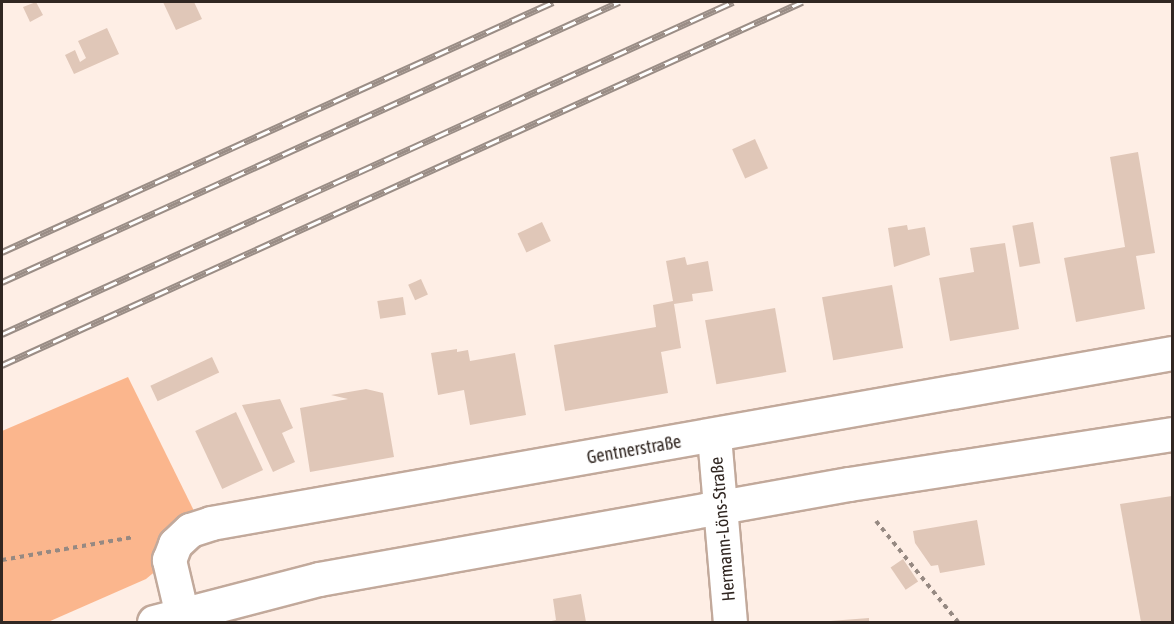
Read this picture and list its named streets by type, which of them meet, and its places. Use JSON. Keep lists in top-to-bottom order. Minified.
{"streets":{"street":["Gentnerstraße","Hermann-Löns-Straße"]},"crossings":[["Gentnerstraße","Hermann-Löns-Straße"]]}
